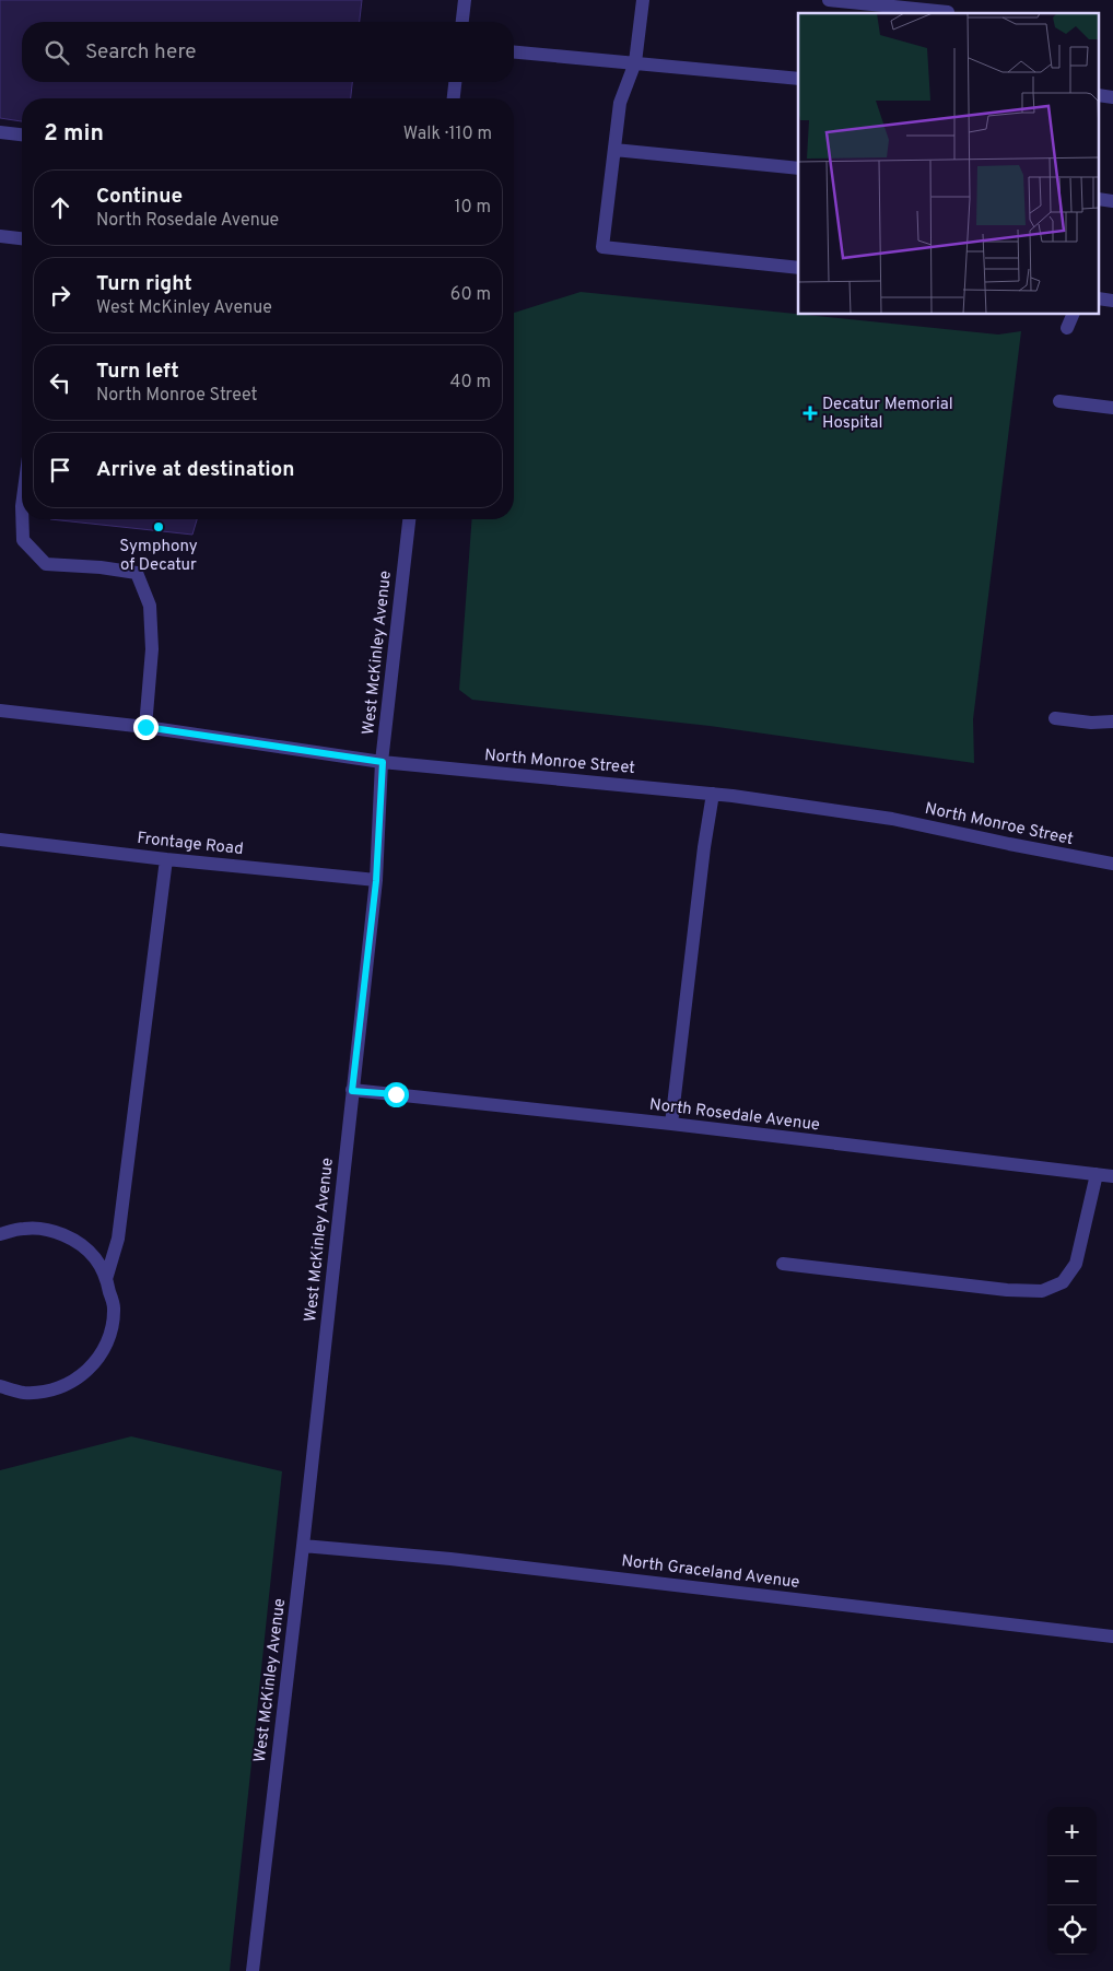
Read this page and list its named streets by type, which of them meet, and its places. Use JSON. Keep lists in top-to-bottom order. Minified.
{"streets":{"street":["West McKinley Avenue","North Monroe Street","Frontage Road","North Rosedale Avenue","North Graceland Avenue"]},"crossings":[["West McKinley Avenue","North Monroe Street"],["West McKinley Avenue","Frontage Road"],["West McKinley Avenue","North Rosedale Avenue"],["West McKinley Avenue","North Graceland Avenue"]],"places":{"health":["Decatur Memorial Hospital"],"other":["Symphony of Decatur"]},"page":{"search":"Search here","heading":["2 min","Walk · 110 m"],"list":[["Continue","North Rosedale Avenue","10 m"],["Turn right","West McKinley Avenue","60 m"],["Turn left","North Monroe Street","40 m"],"Arrive at destination"],"map_buttons":["+","−"]}}
